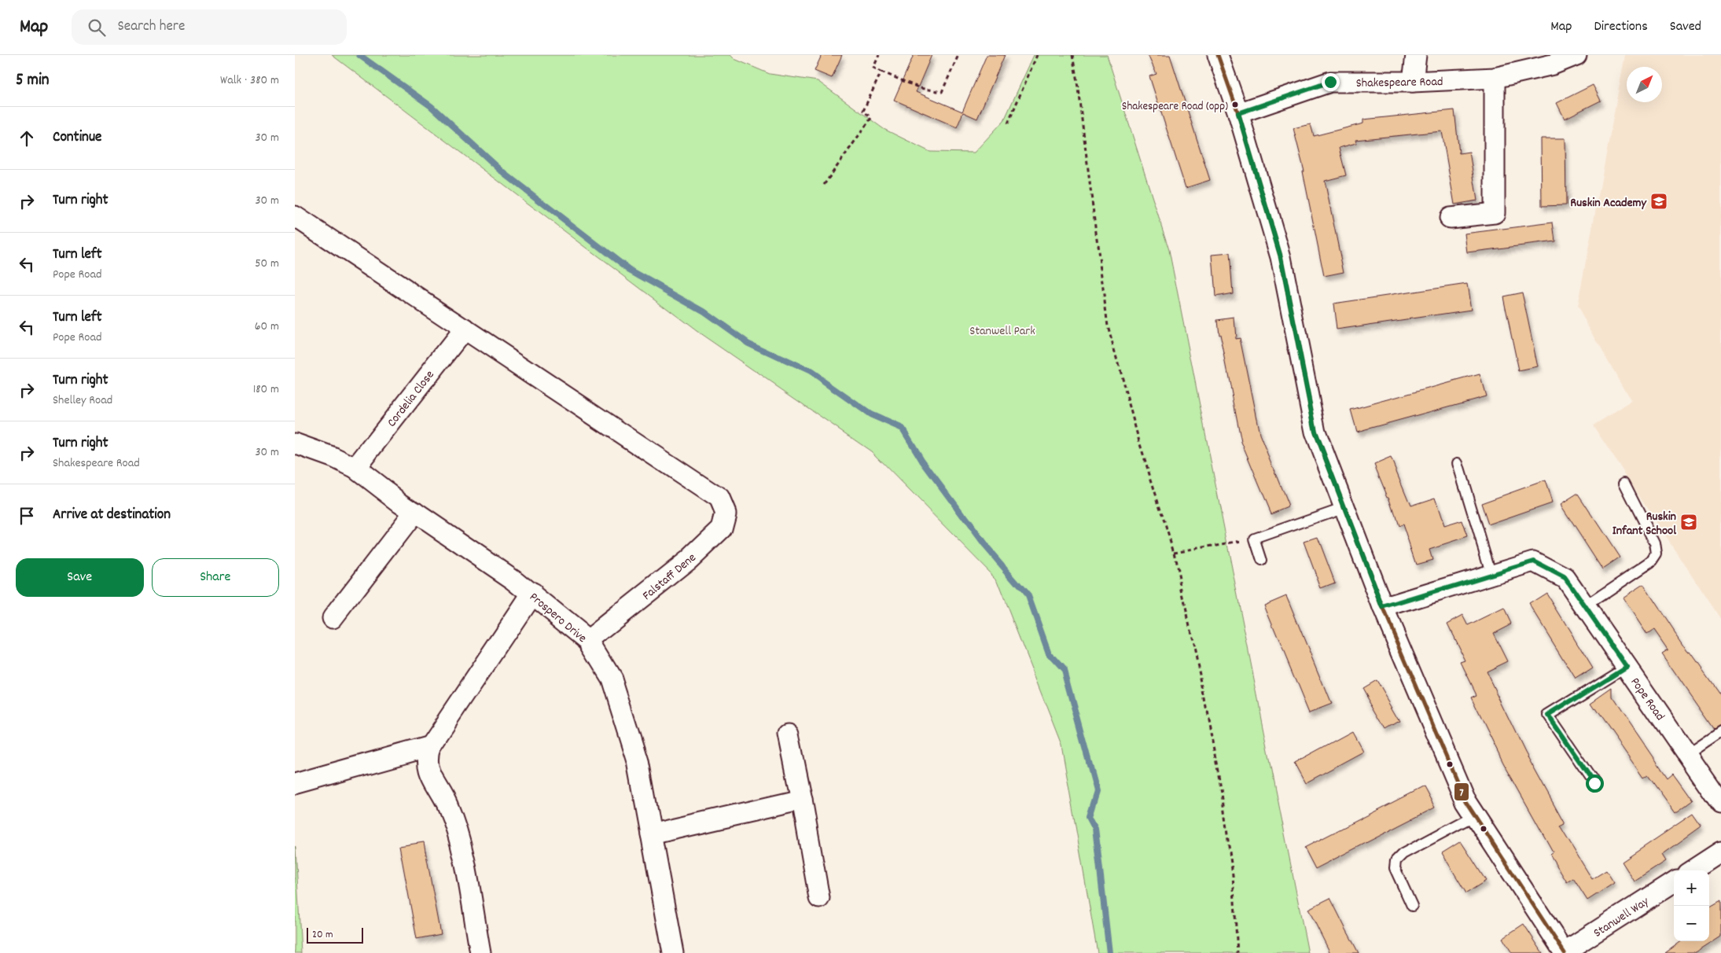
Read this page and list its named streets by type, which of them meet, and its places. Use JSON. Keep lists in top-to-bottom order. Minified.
{"streets":{"street":["Shakespeare Road","Cordelia Close","Falstaff Dene","Prospero Drive","Pope Road","Stanwell Way"]},"crossings":[["Cordelia Close","Falstaff Dene"],["Cordelia Close","Prospero Drive"],["Falstaff Dene","Prospero Drive"]],"parks":["Stanwell Park"],"places":{"other":["Shakespeare Road (opp)"],"school or university":["Ruskin Academy","Ruskin Infant School"]},"lines":["transit line 7"],"scale_bar":"20 m","north":"top right","page":{"header":"Map","search":"Search here","nav":["Map","Directions","Saved"],"heading":["5 min","Walk · 380 m"],"list":[["Continue","30 m"],["Turn right","30 m"],["Turn left","Pope Road","50 m"],["Turn left","Pope Road","60 m"],["Turn right","Shelley Road","180 m"],["Turn right","Shakespeare Road","30 m"],"Arrive at destination"],"buttons":["Save","Share"],"map_buttons":["+","−"],"scale":"20 m"}}
